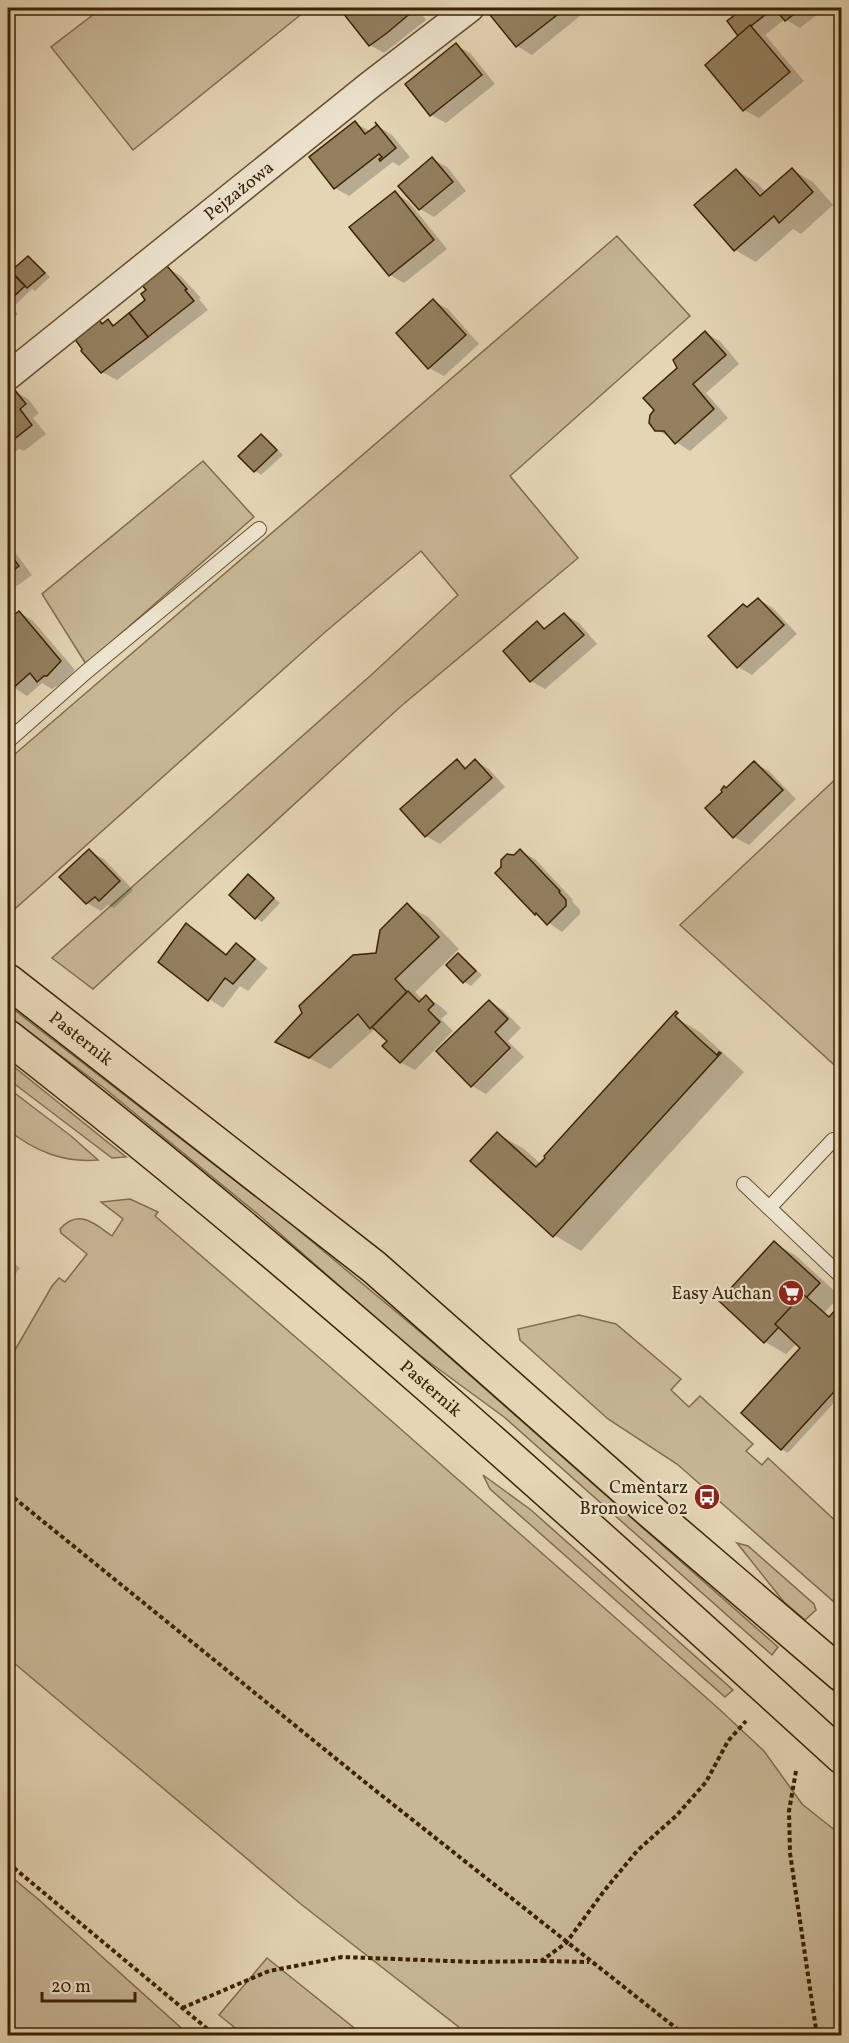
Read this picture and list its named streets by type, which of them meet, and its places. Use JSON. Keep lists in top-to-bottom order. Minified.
{"streets":{"main road":["Pasternik"],"street":["Pejzażowa"]},"places":{"supermarket":["Easy Auchan"],"bus stop":["Cmentarz Bronowice 02"]},"scale_bar":"20 m"}
